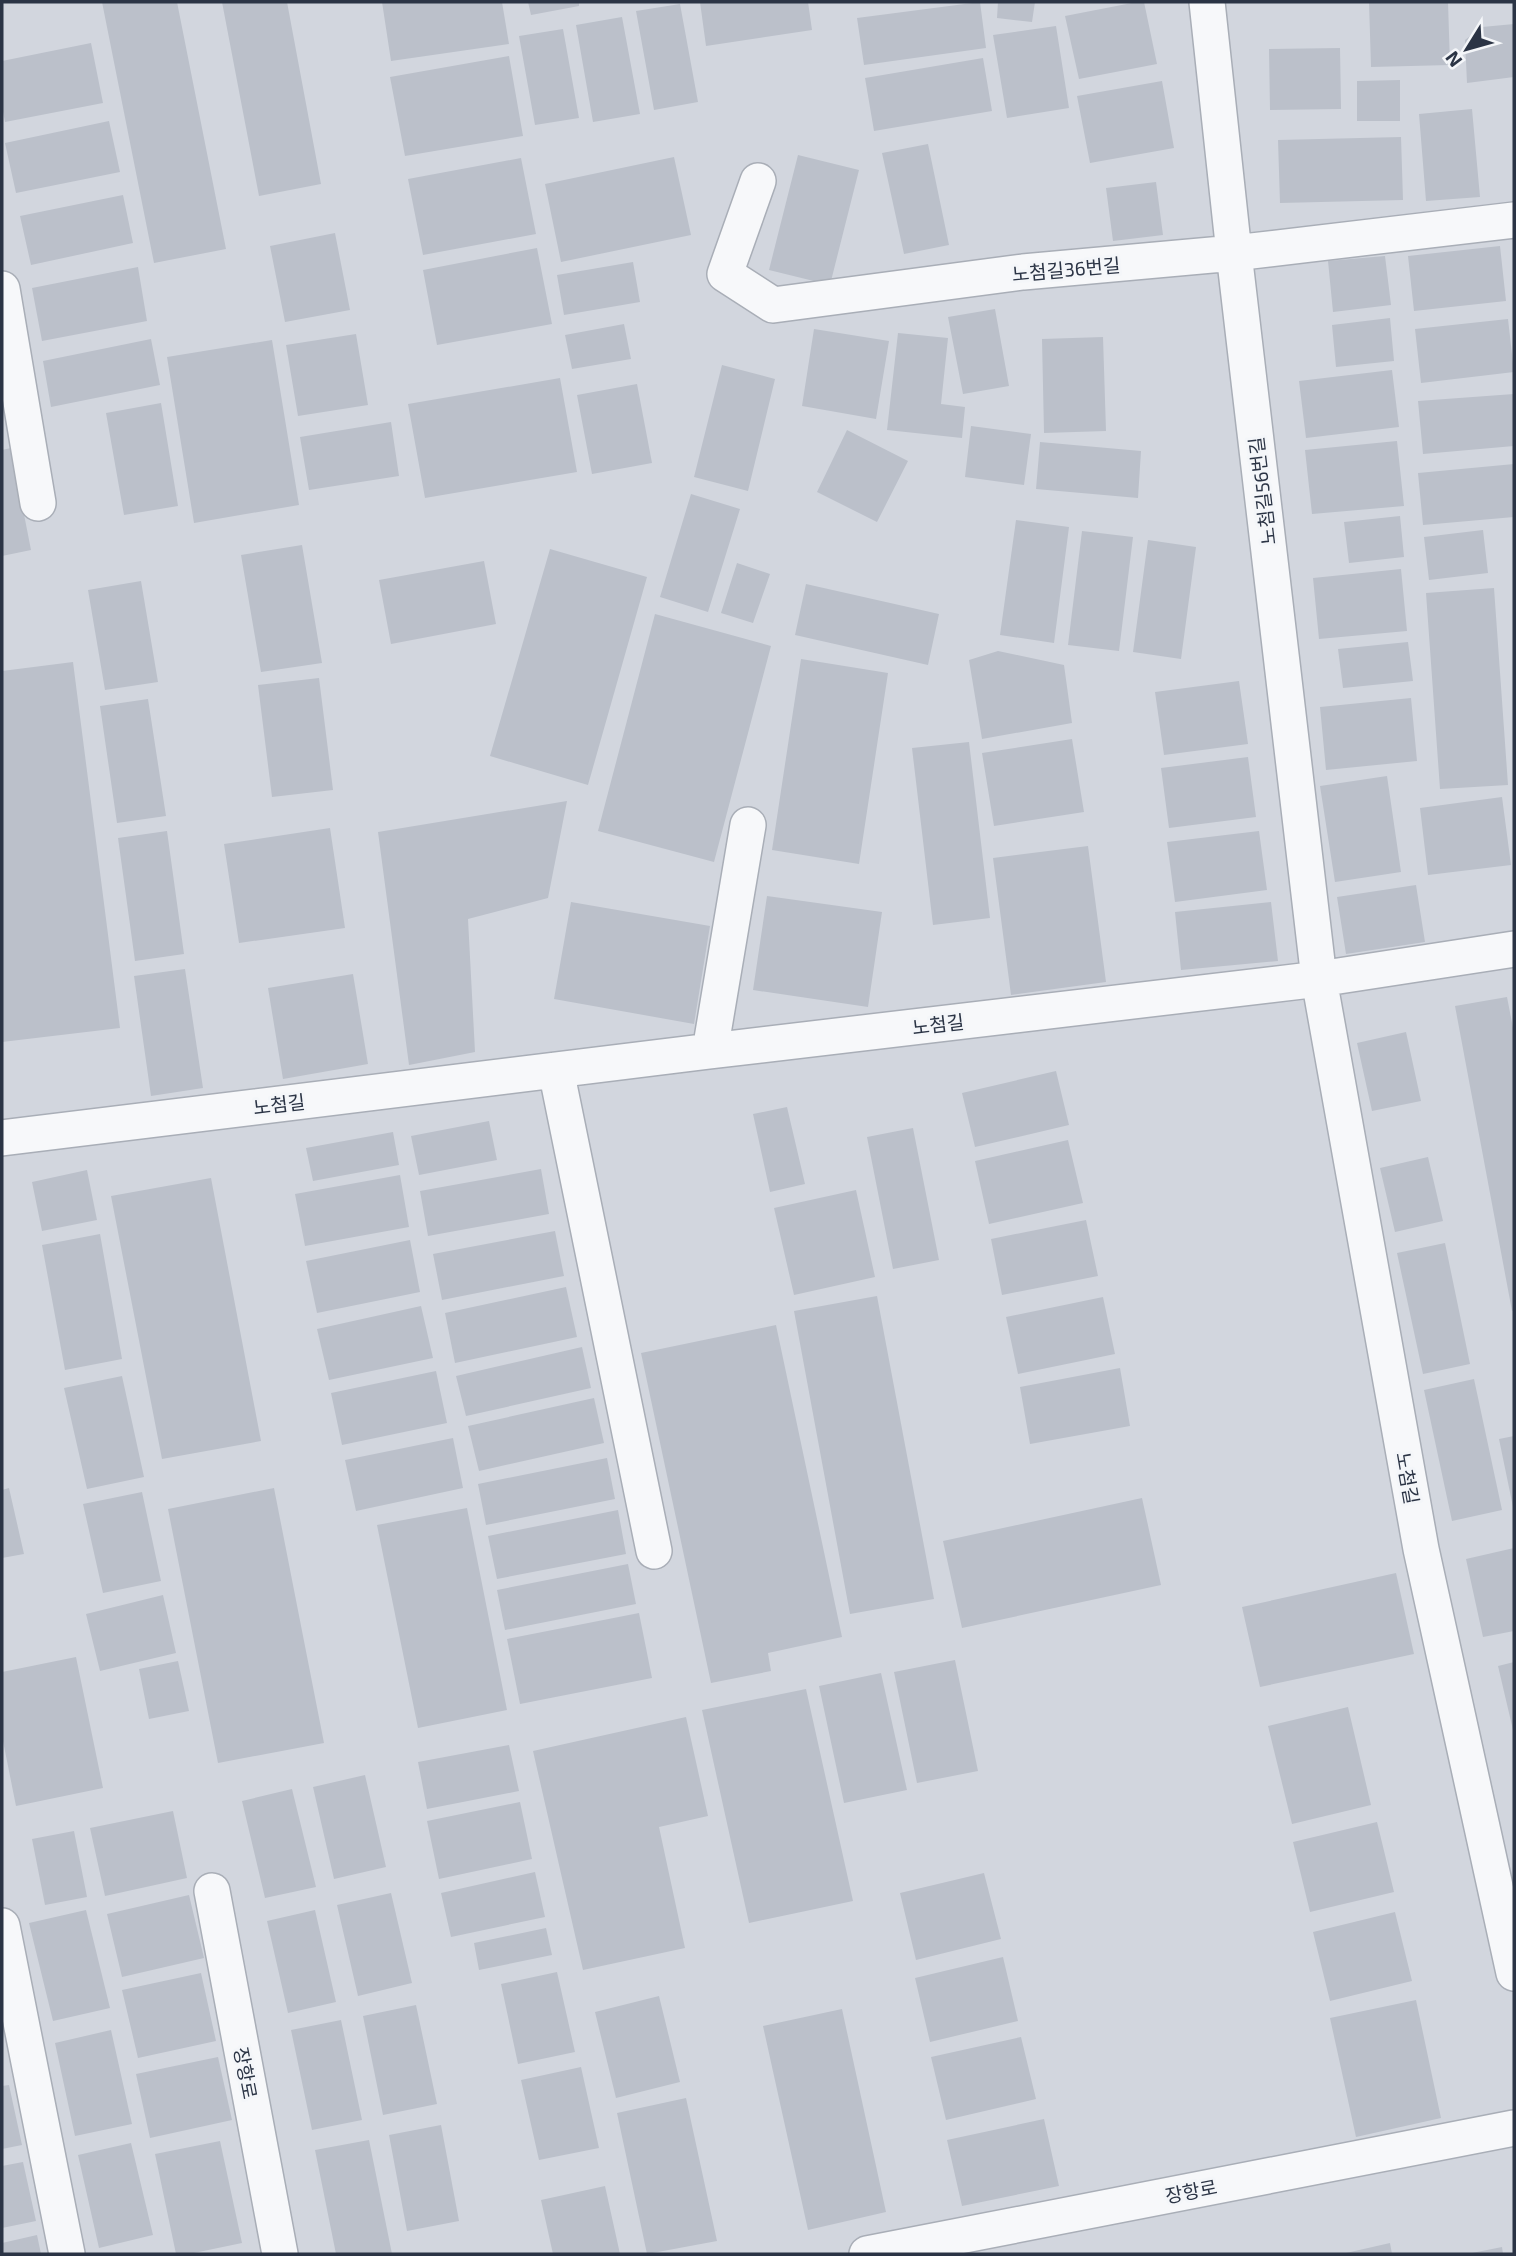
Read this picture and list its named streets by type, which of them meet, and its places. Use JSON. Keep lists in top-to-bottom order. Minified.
{"streets":{"street":["노첨길36번길","노첨길56번길","노첨길","장항로"]},"crossings":[["노첨길36번길","노첨길56번길"],["노첨길56번길","노첨길"]],"north":"bottom left"}
